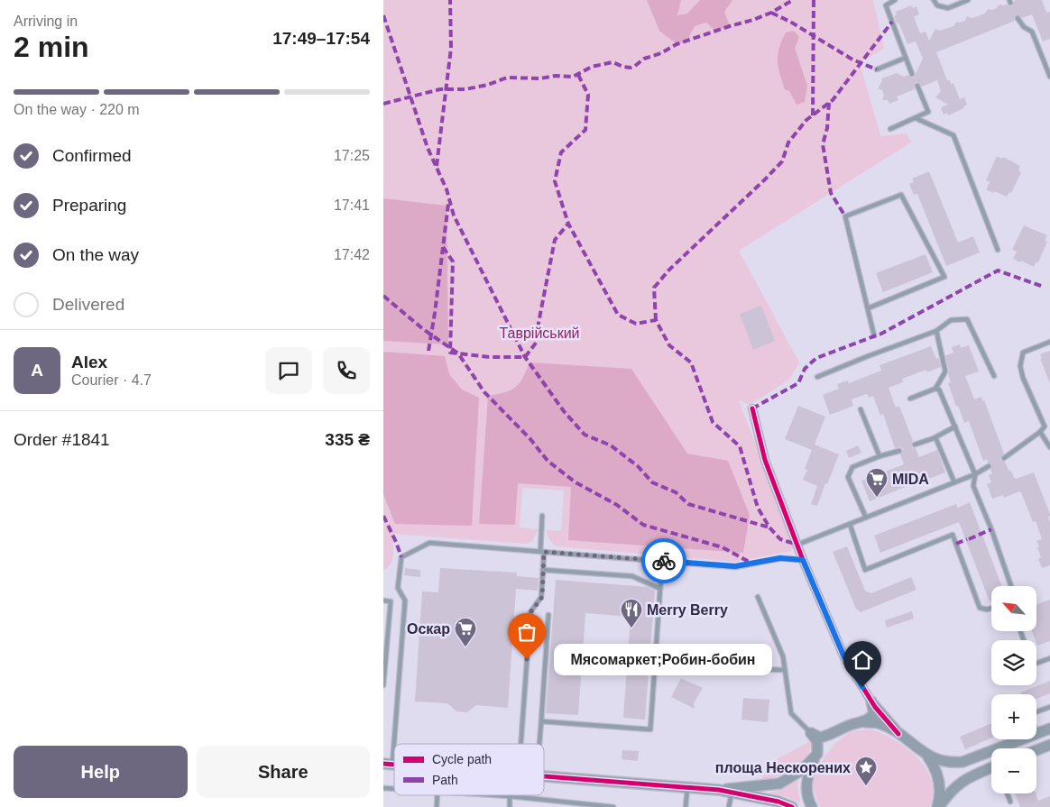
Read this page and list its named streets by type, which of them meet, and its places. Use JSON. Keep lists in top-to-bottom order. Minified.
{"parks":["Таврійський"],"places":{"supermarket":["MIDA","Оскар"],"restaurant":["Merry Berry"],"other":["Мясомаркет;Робин-бобин"],"place":["площа Нескорених"]},"legend":["Cycle path","Path"],"north":"top left","page":{"heading":["2 min","Arriving in","17:49–17:54"],"panel":["Alex","Courier · 4.7","Order #1841","335 ₴"],"bar":"On the way · 220 m","list":[["Confirmed","17:25"],["Preparing","17:41"],["On the way","17:42"],"Delivered"],"round":"A","map_buttons":["+","−"],"bubble":"Мясомаркет;Робин-бобин","buttons":["Help","Share"]}}
